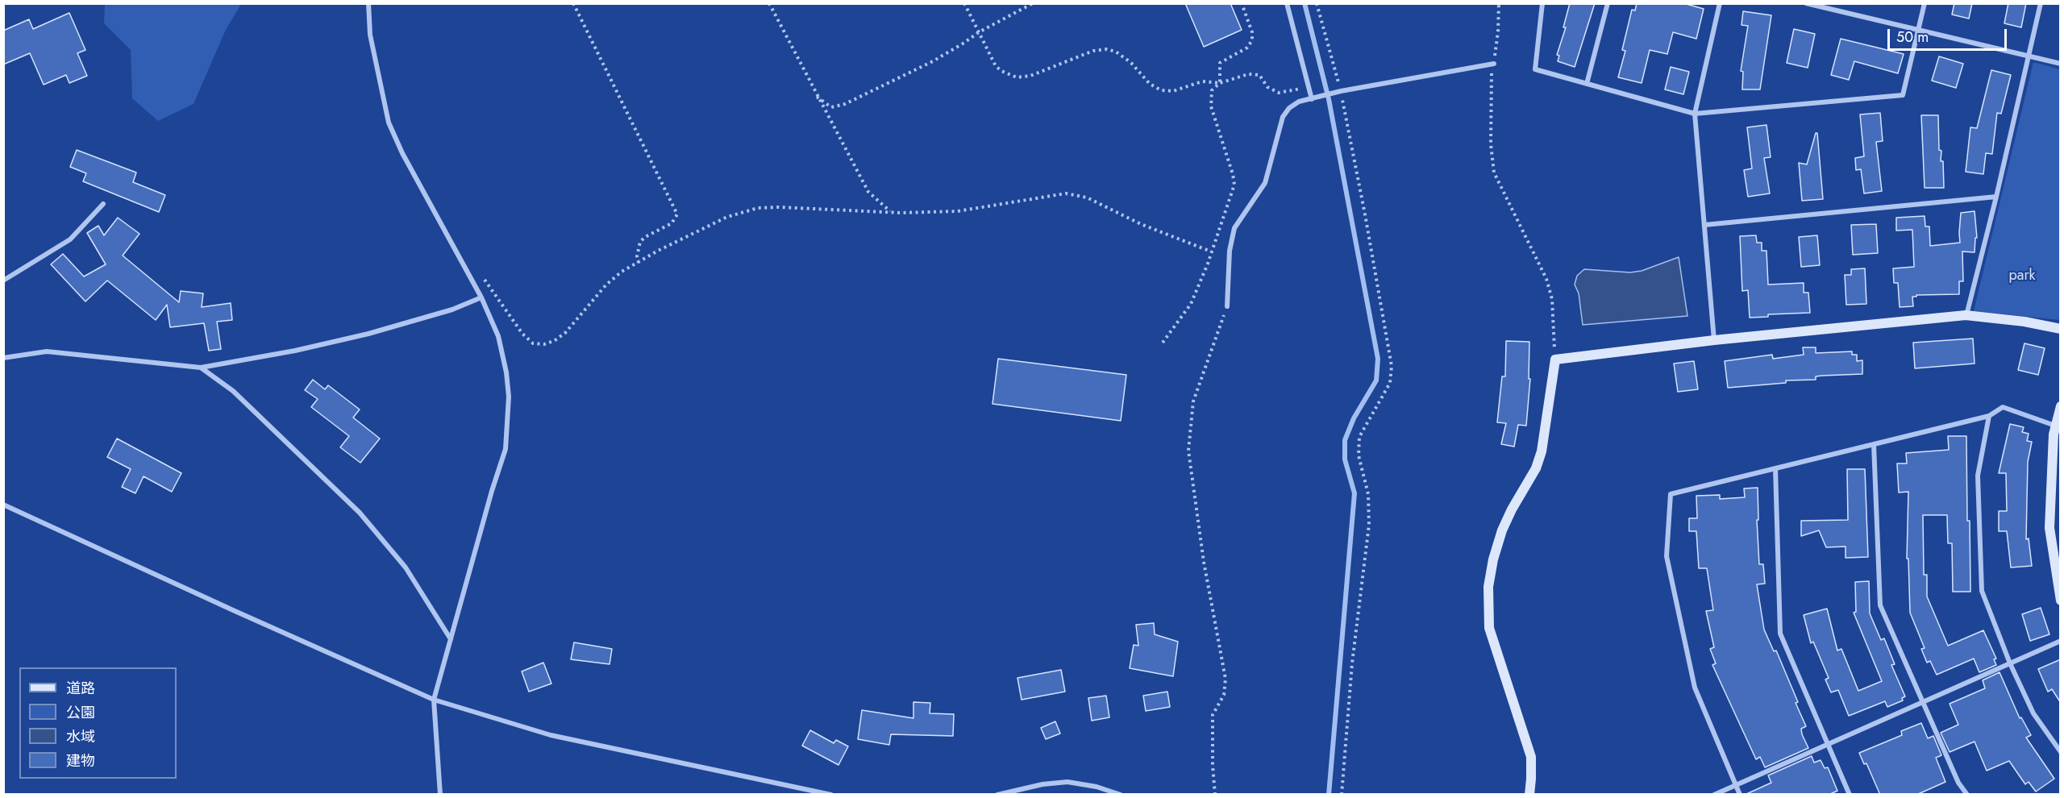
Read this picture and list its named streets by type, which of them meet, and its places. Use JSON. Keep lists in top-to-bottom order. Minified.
{"parks":["park"],"legend":["道路","公園","水域","建物"],"scale_bar":"50 m"}
